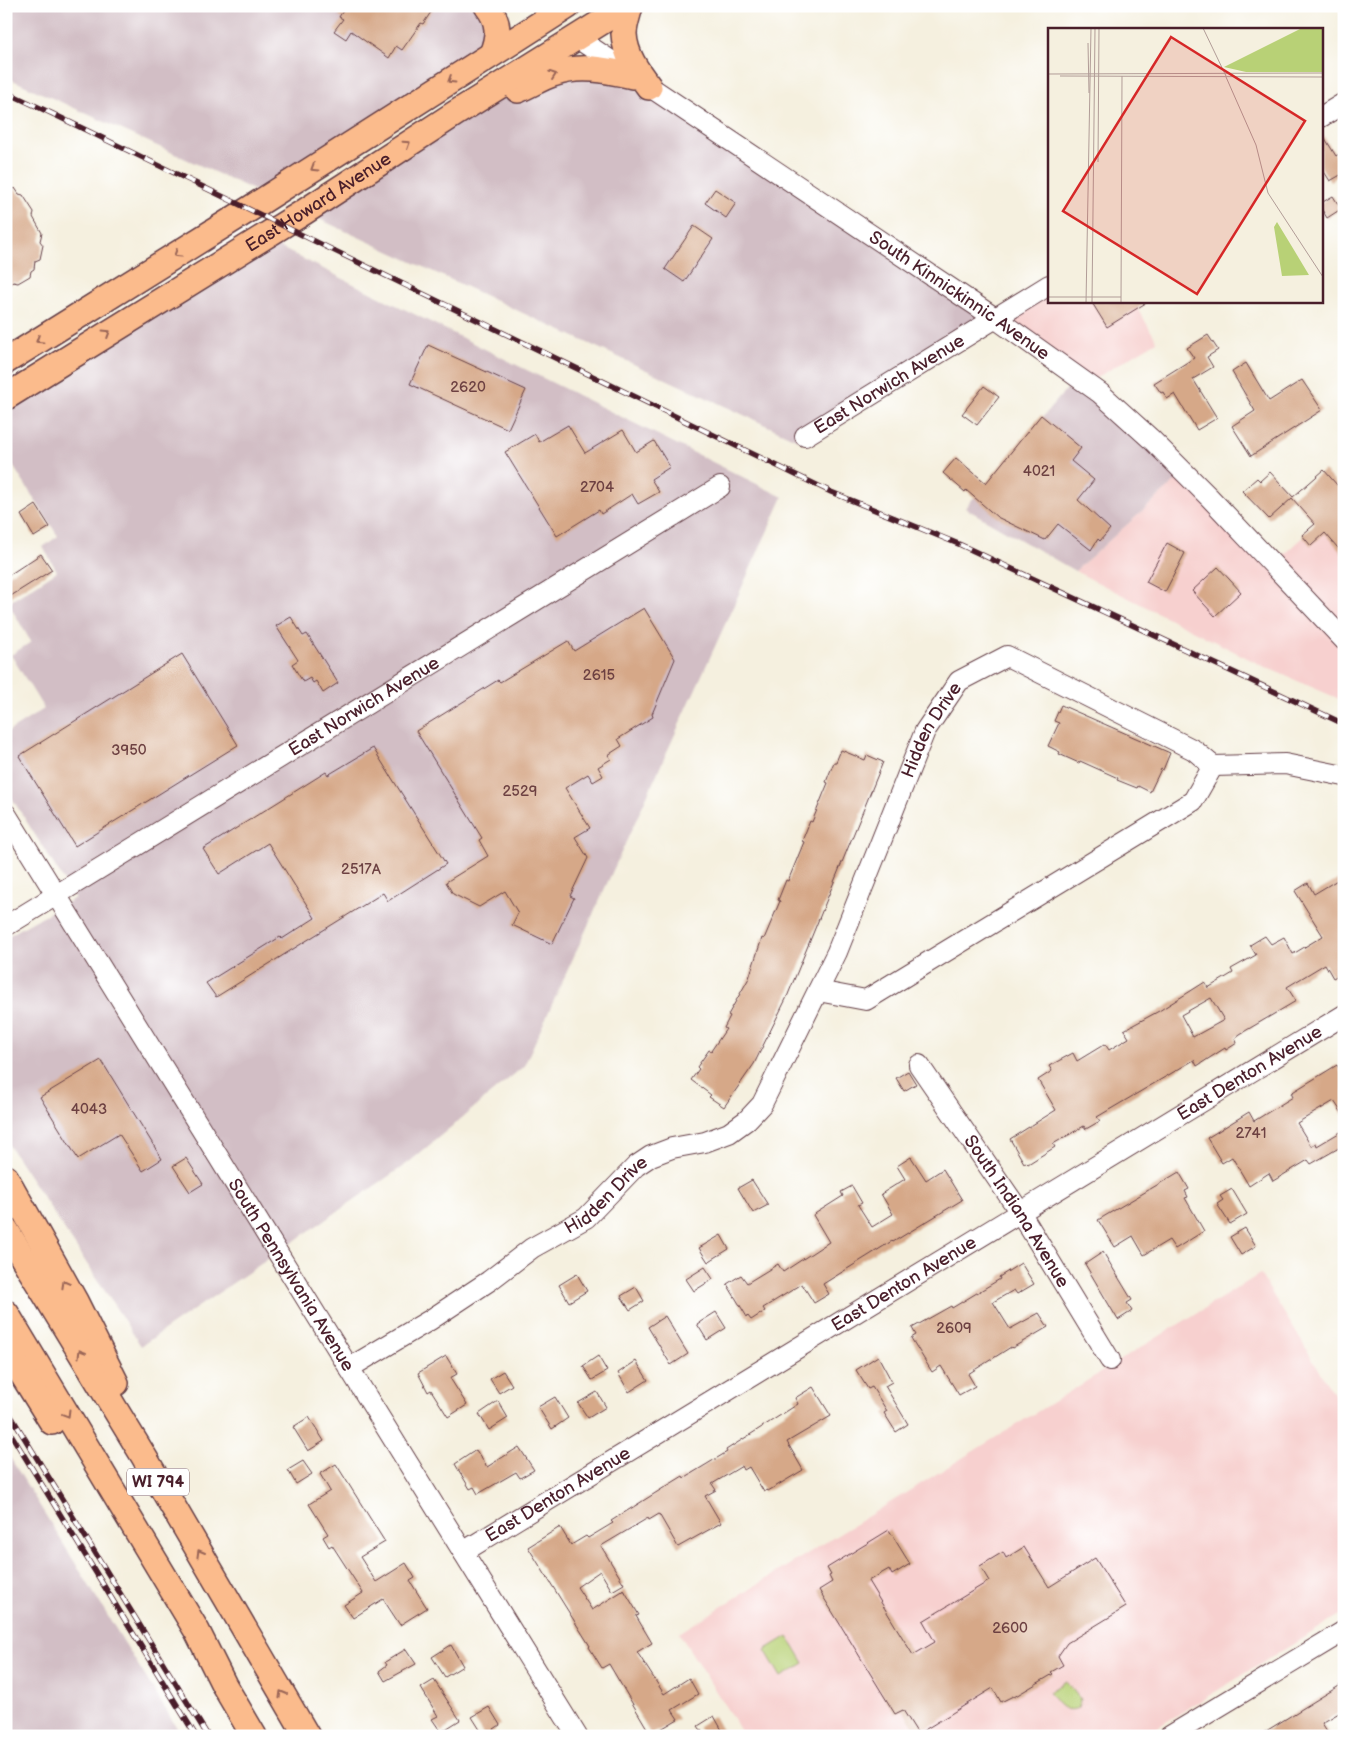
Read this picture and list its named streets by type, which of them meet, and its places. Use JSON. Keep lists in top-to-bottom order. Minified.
{"streets":{"main road":["East Howard Avenue","South Kinnickinnic Avenue","WI 794"],"street":["East Norwich Avenue","Hidden Drive","East Denton Avenue","South Indiana Avenue","South Pennsylvania Avenue"]},"crossings":[["East Howard Avenue","South Kinnickinnic Avenue"],["South Kinnickinnic Avenue","East Norwich Avenue"],["East Norwich Avenue","South Pennsylvania Avenue"],["Hidden Drive","South Pennsylvania Avenue"],["East Denton Avenue","South Indiana Avenue"],["East Denton Avenue","South Pennsylvania Avenue"]],"house_numbers":["2620","4021","2704","2615","3950","2529","2517A","4043","2741","2609","2600"]}
